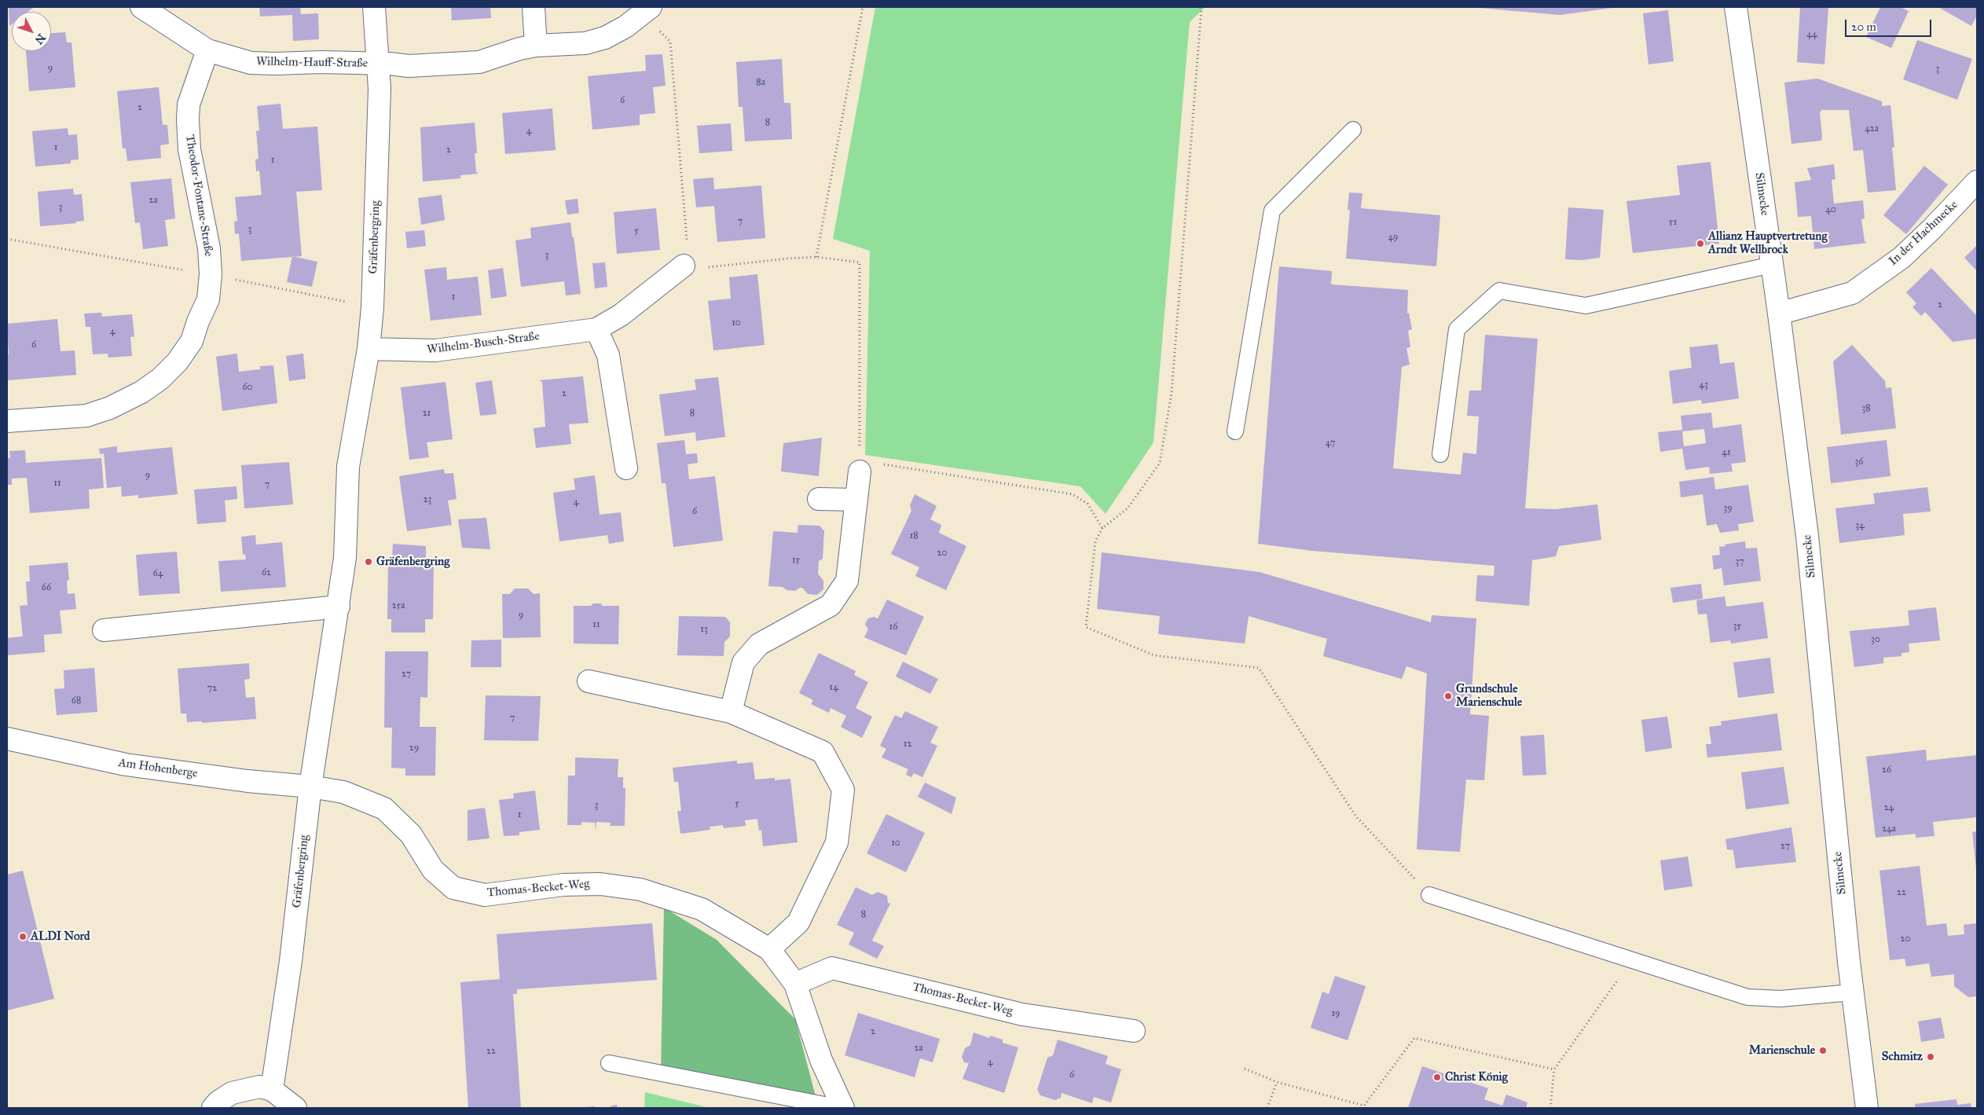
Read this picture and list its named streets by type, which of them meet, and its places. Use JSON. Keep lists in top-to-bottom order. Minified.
{"streets":{"street":["Wilhelm-Hauff-Straße","Silmecke","Theodor-Fontane-Straße","In der Hachmecke","Gräfenbergring","Wilhelm-Busch-Straße","Am Hohenberge","Thomas-Becket-Weg"]},"crossings":[["Wilhelm-Hauff-Straße","Theodor-Fontane-Straße"],["Wilhelm-Hauff-Straße","Gräfenbergring"],["Silmecke","In der Hachmecke"],["Gräfenbergring","Wilhelm-Busch-Straße"],["Gräfenbergring","Am Hohenberge"],["Gräfenbergring","Thomas-Becket-Weg"],["Am Hohenberge","Thomas-Becket-Weg"]],"places":["Allianz Hauptvertretung Arndt Wellbrock","Gräfenbergring","Grundschule Marienschule","ALDI Nord","Marienschule","Schmitz","Christ König"],"house_numbers":["44","9","3","8a","6","2","8","42a","4","1","2","1","2a","3","40","7","51","3","5","49","3","1","2","10","4","6","43","60","2","38","21","8","47","41","36","9","11","7","23","4","39","6","34","18","20","15","37","62","64","66","25a","9","11","35","16","13","30","27","14","72","68","7","12","29","26","5","3","24","1","24a","10","27","22","8","20","19","2","2a","22","4","6"],"scale_bar":"20 m","north":"bottom right"}
